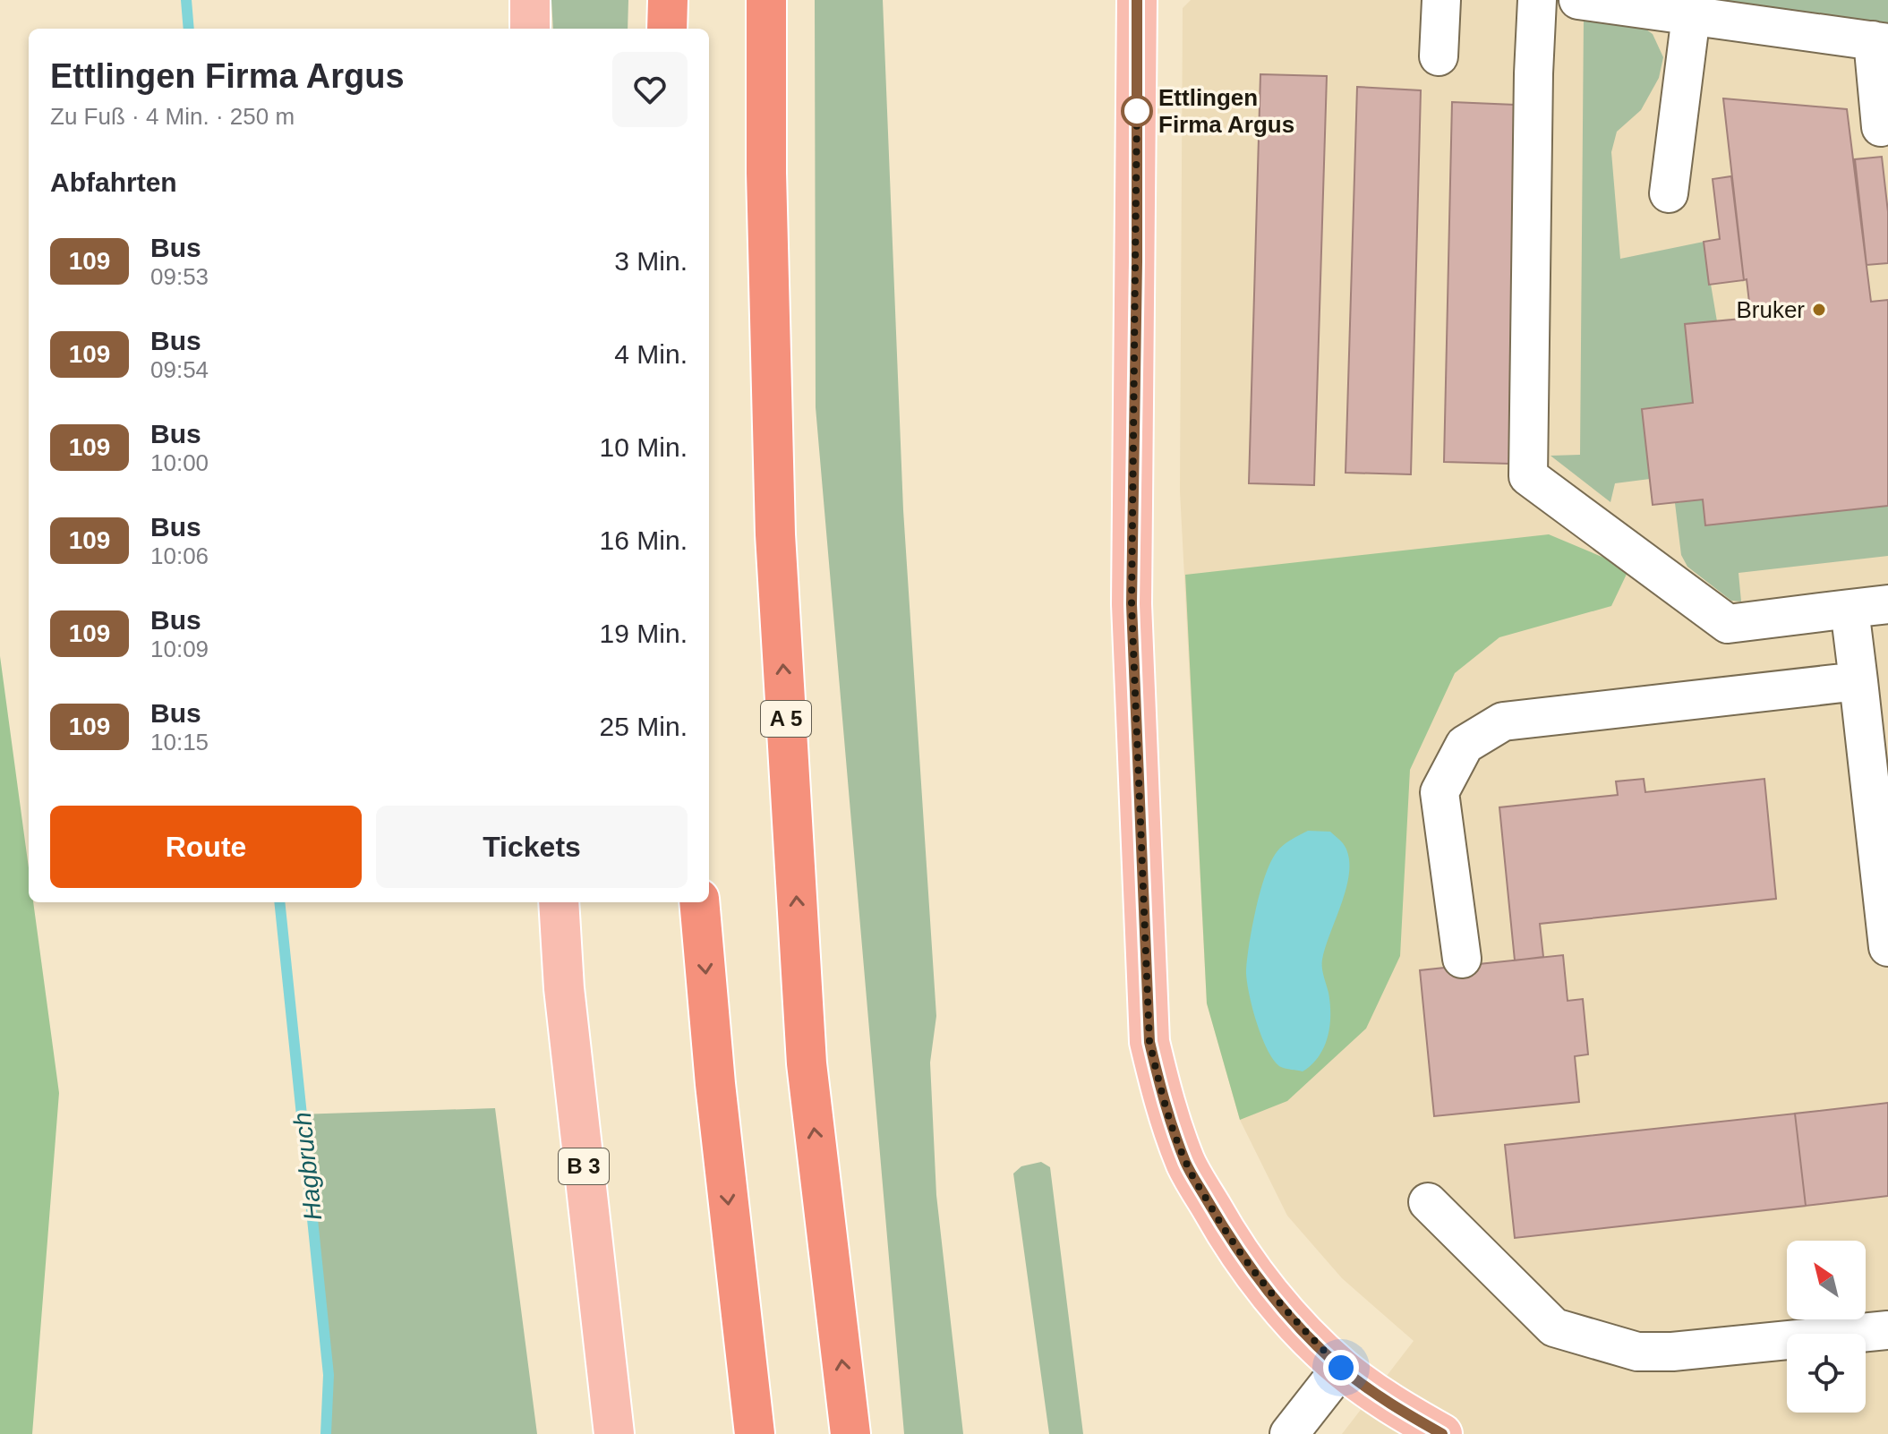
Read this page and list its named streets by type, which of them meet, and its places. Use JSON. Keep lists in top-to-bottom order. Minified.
{"streets":{"highway":["A 5"],"main road":["B 3"]},"water":["Hagbruch"],"places":["Ettlingen Firma Argus","Bruker"],"lines":["bus line 109"],"north":"top left","page":{"heading":[["Ettlingen Firma Argus","Zu Fuß · 4 Min. · 250 m"],"Abfahrten"],"list":[{"mark":"109","name":"Bus","note":"09:53","value":"3 Min."},{"mark":"109","name":"Bus","note":"09:54","value":"4 Min."},{"mark":"109","name":"Bus","note":"10:00","value":"10 Min."},{"mark":"109","name":"Bus","note":"10:06","value":"16 Min."},{"mark":"109","name":"Bus","note":"10:09","value":"19 Min."},{"mark":"109","name":"Bus","note":"10:15","value":"25 Min."}],"buttons":["Route","Tickets"]}}
